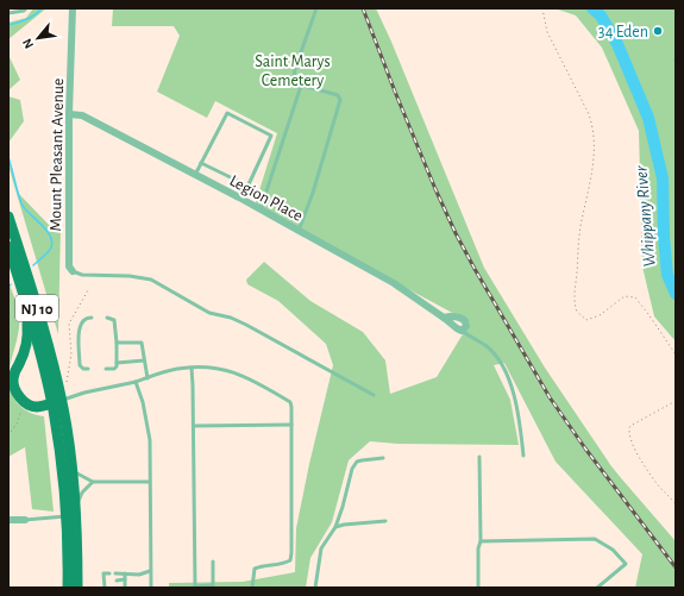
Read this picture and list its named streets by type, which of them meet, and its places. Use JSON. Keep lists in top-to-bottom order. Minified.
{"streets":{"main road":["NJ 10"],"street":["Mount Pleasant Avenue","Legion Place"]},"crossings":[["Mount Pleasant Avenue","Legion Place"]],"water":["Whippany River"],"parks":["Saint Marys Cemetery"],"places":["34 Eden"],"north":"bottom left"}
